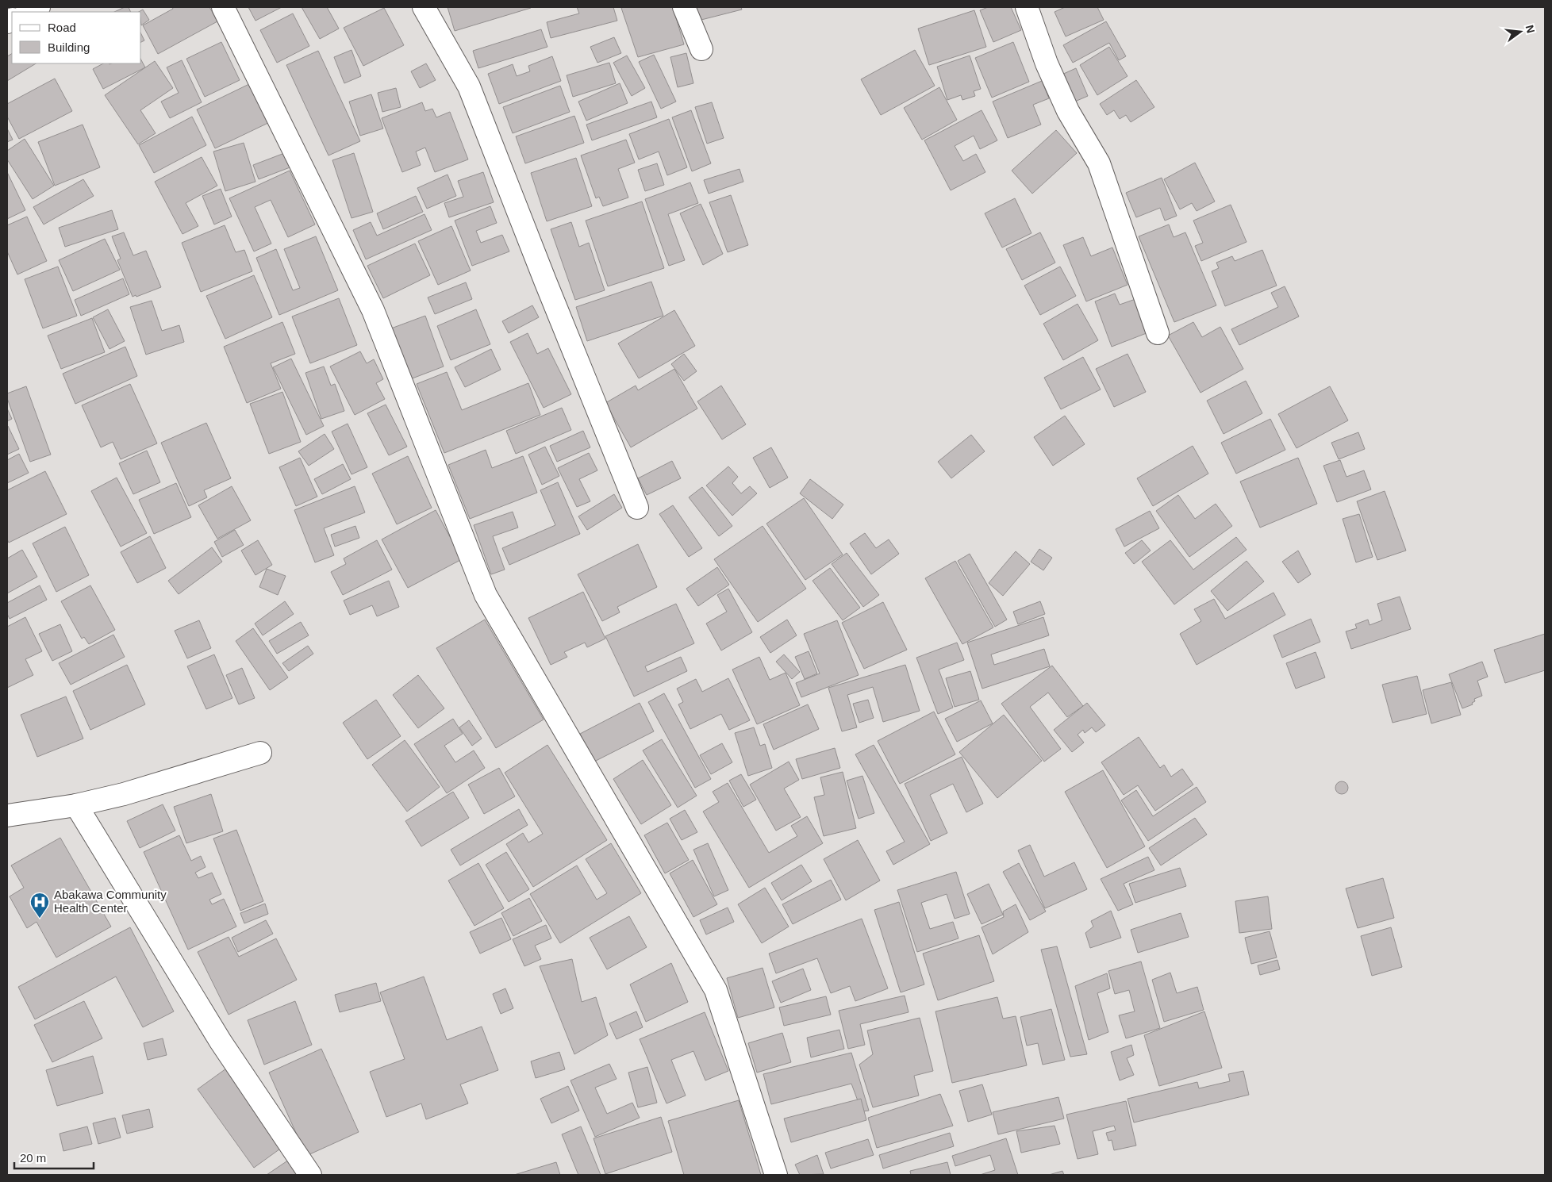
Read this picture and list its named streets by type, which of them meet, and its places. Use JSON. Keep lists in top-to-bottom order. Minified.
{"places":{"hospital":["Abakawa Community Health Center"]},"legend":["Road","Building"],"scale_bar":"20 m","north":"right"}
